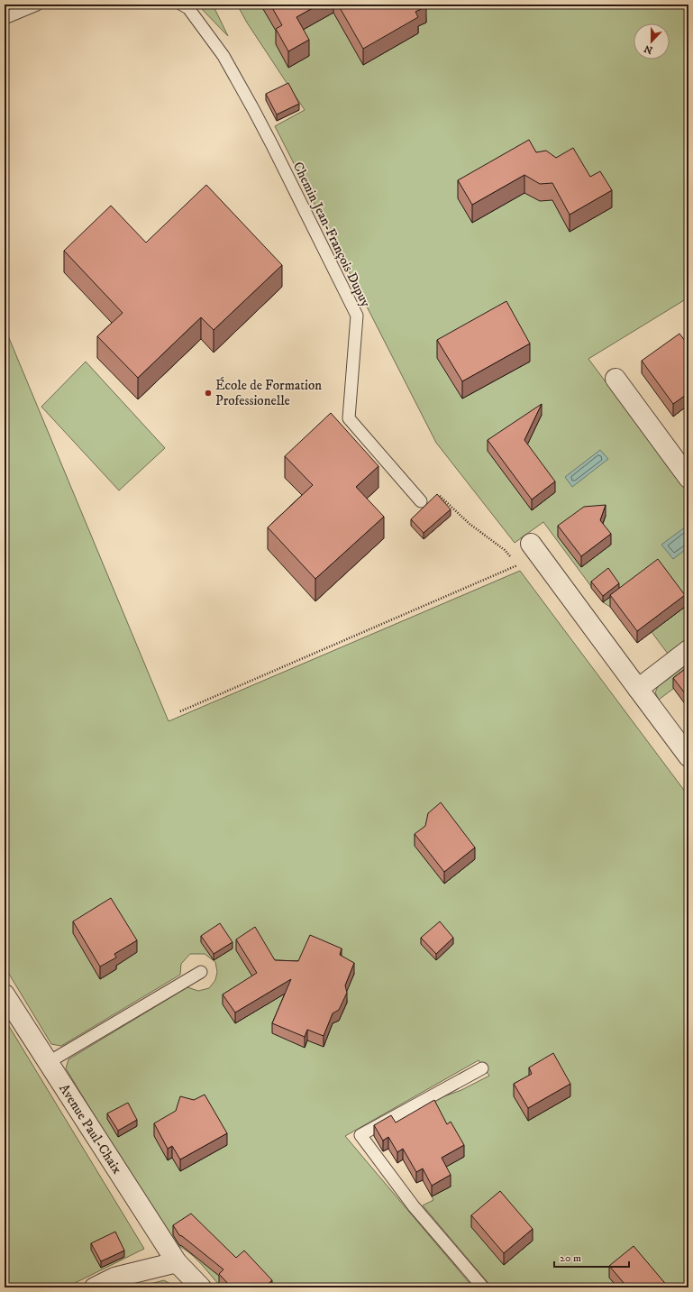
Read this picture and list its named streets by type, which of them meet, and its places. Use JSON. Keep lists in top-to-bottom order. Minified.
{"streets":{"street":["Avenue Paul-Chaix"],"lane":["Chemin Jean-François Dupuy"]},"places":["École de Formation Professionelle"],"scale_bar":"20 m","north":"bottom"}
